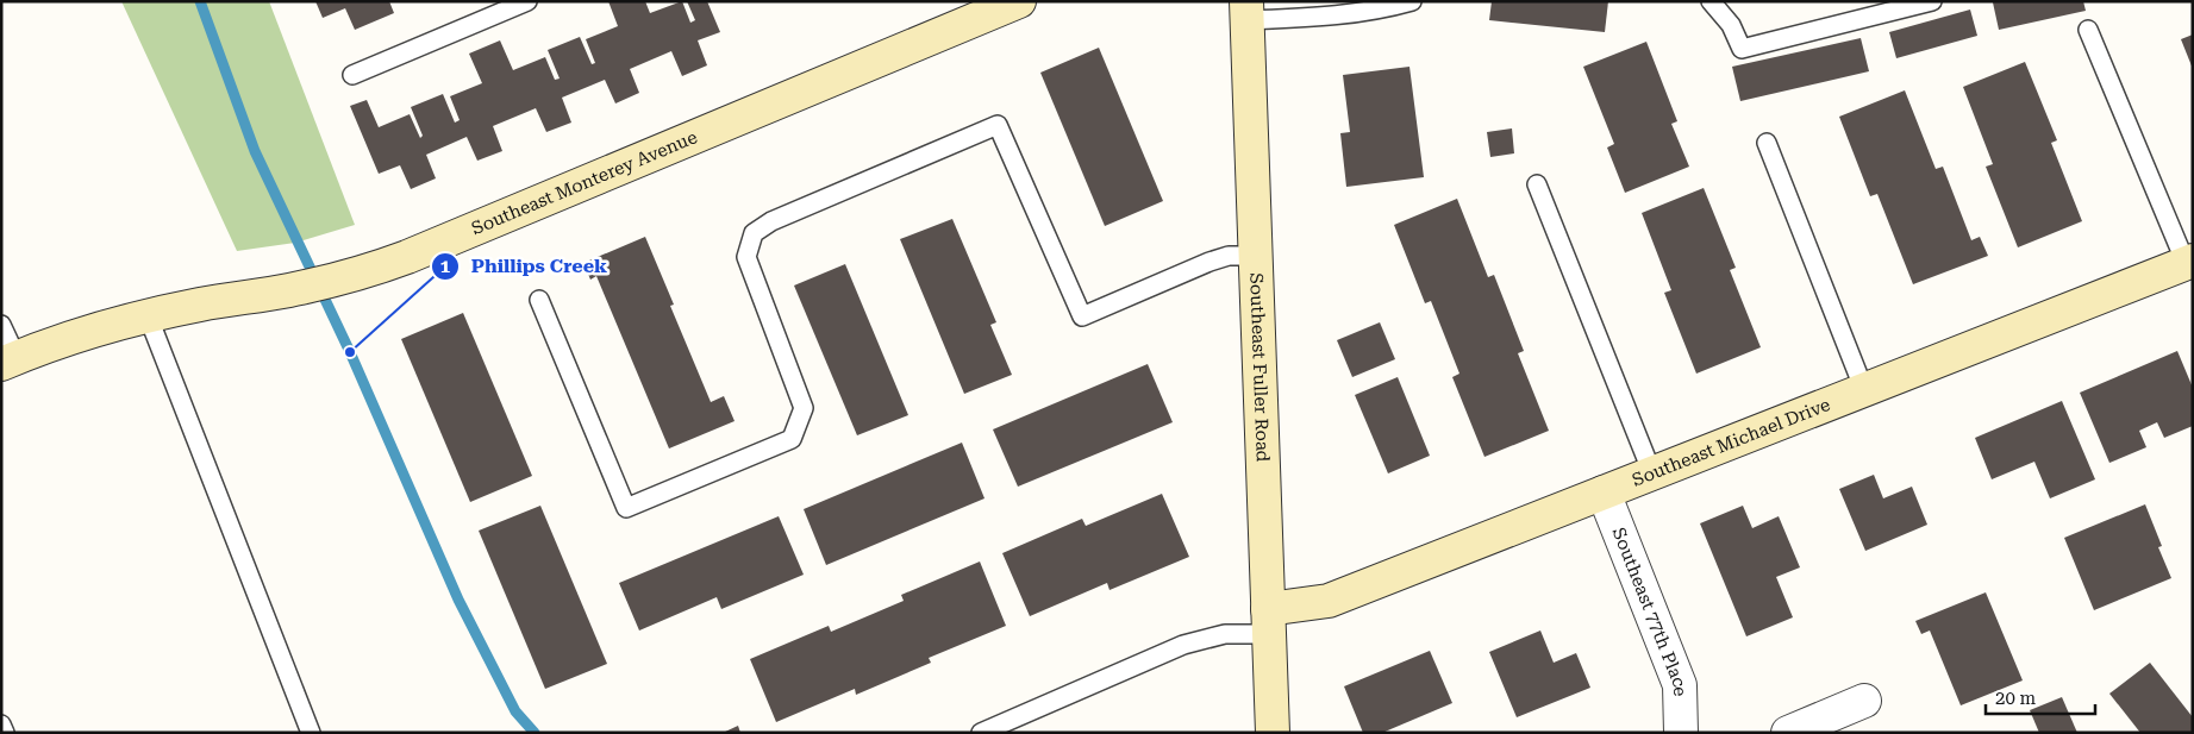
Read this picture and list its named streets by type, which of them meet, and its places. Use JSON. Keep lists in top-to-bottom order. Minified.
{"streets":{"street":["Southeast Monterey Avenue","Southeast Fuller Road","Southeast Michael Drive","Southeast 77th Place"]},"crossings":[["Southeast Fuller Road","Southeast Michael Drive"],["Southeast Michael Drive","Southeast 77th Place"]],"places":["Phillips Creek"],"scale_bar":"20 m"}
